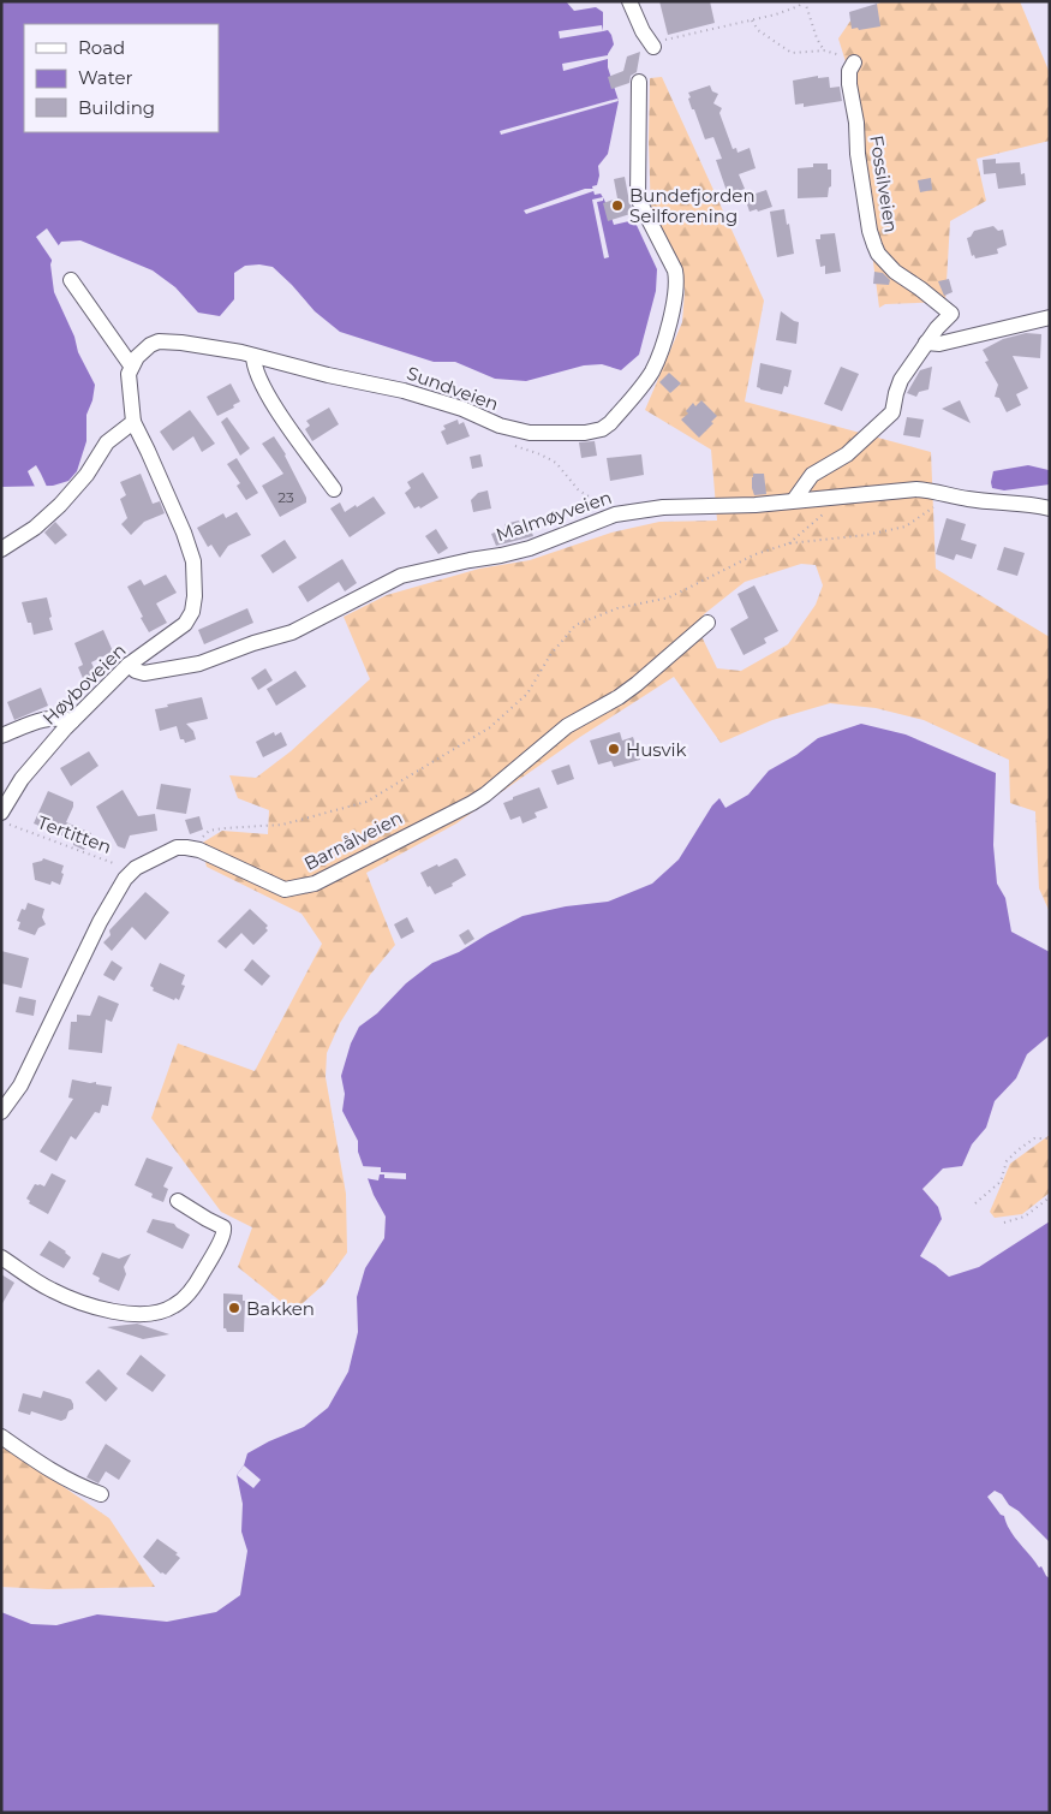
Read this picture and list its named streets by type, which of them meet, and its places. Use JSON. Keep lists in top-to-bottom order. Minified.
{"streets":{"street":["Fossilveien","Sundveien","Malmøyveien","Høyboveien","Barnålveien"],"path":["Tertitten"]},"crossings":[["Fossilveien","Malmøyveien"],["Malmøyveien","Høyboveien"],["Høyboveien","Tertitten"]],"places":["Bundefjorden Seilforening","Husvik","Bakken"],"house_numbers":["23"],"legend":["Road","Water","Building"]}
